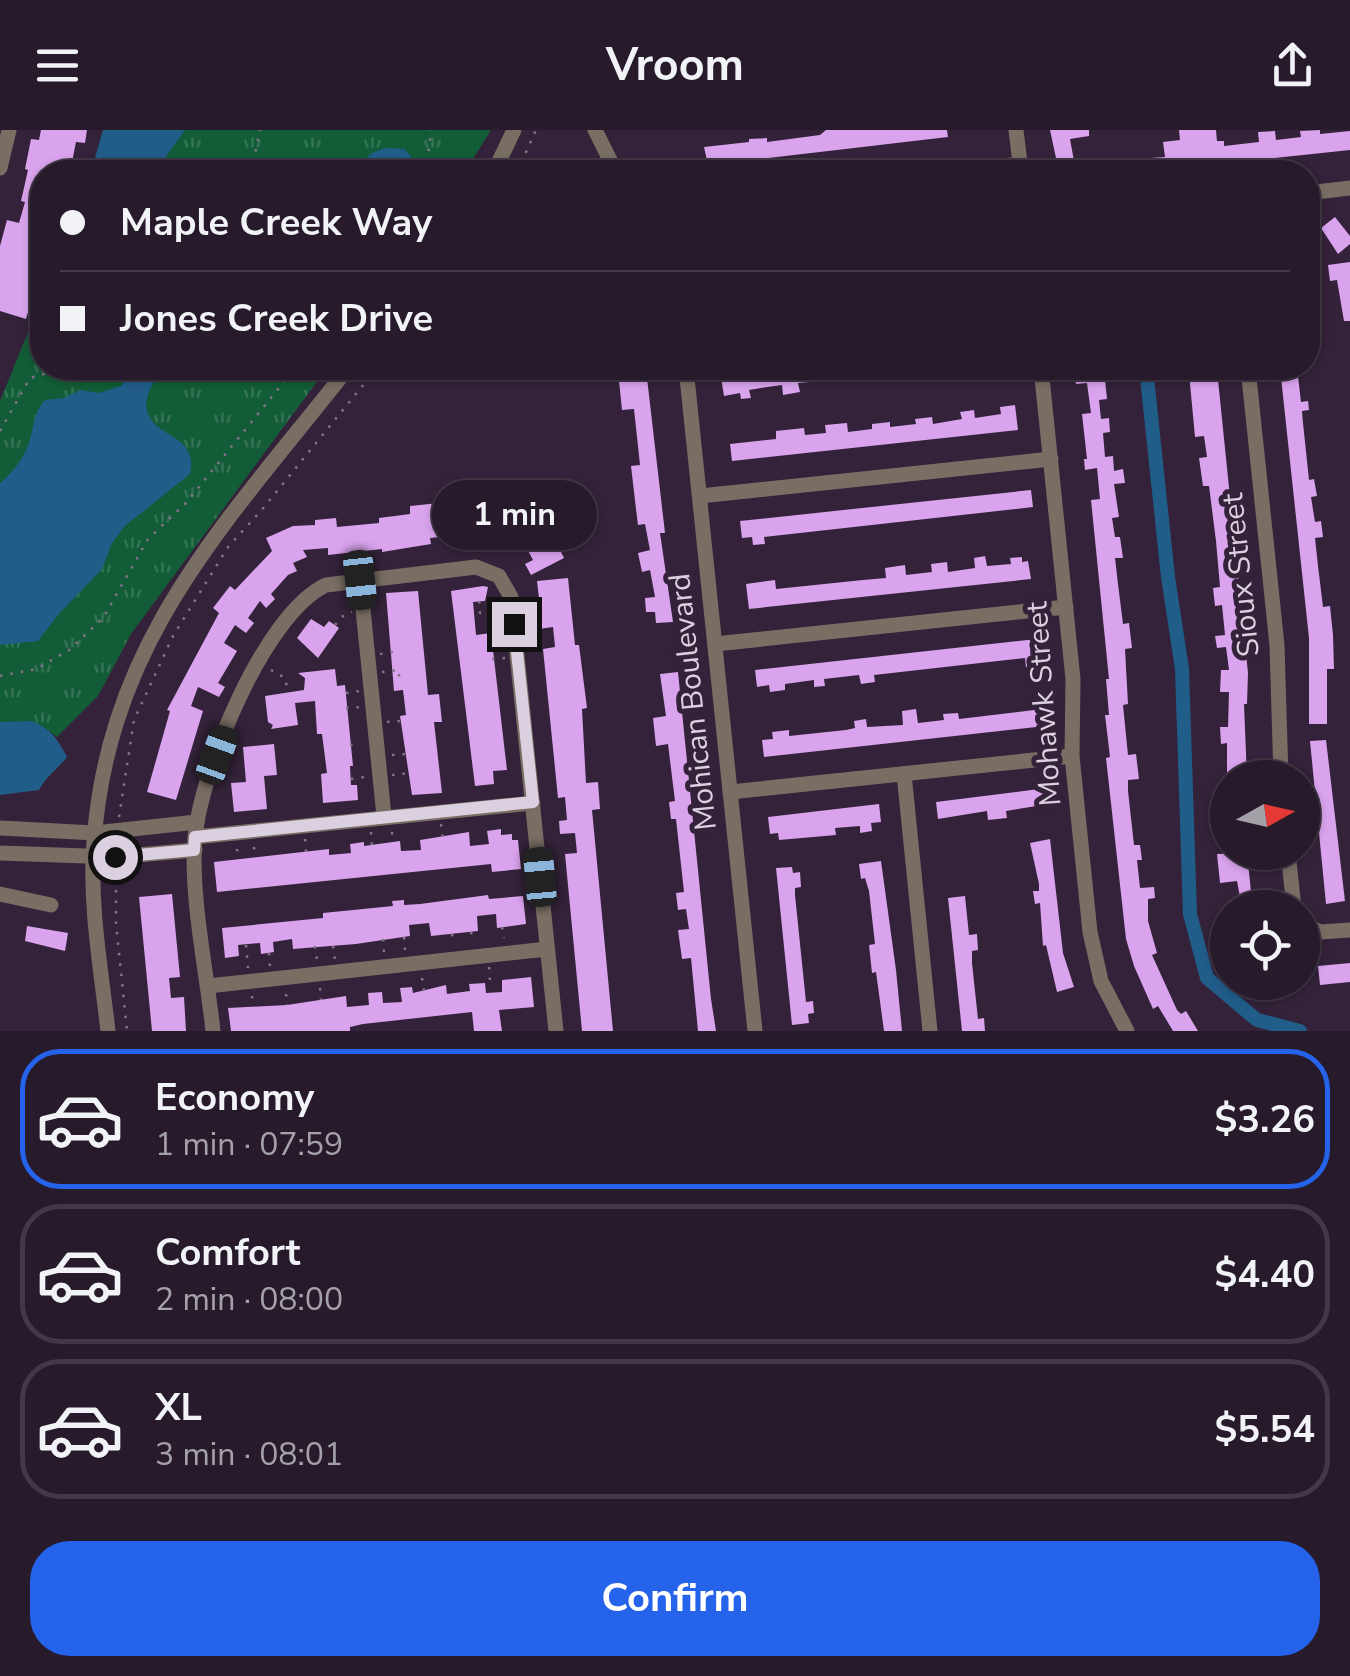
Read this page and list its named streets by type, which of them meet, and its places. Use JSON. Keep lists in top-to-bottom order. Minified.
{"streets":{"street":["Sioux Street","Mohican Boulevard","Mohawk Street"]},"north":"right","page":{"header":"Vroom","banner":["Maple Creek Way","Jones Creek Drive"],"bubble":"1 min","list":[{"name":"Economy","note":"1 min · 07:59","value":"$3.26"},{"name":"Comfort","note":"2 min · 08:00","value":"$4.40"},{"name":"XL","note":"3 min · 08:01","value":"$5.54"}],"buttons":"Confirm"}}
